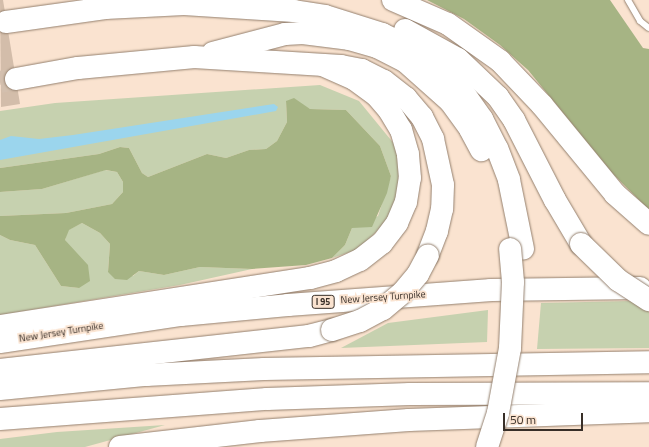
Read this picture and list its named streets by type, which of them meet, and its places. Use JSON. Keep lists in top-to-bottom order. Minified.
{"streets":{"highway":["New Jersey Turnpike","I 95"]},"scale_bar":"50 m"}
